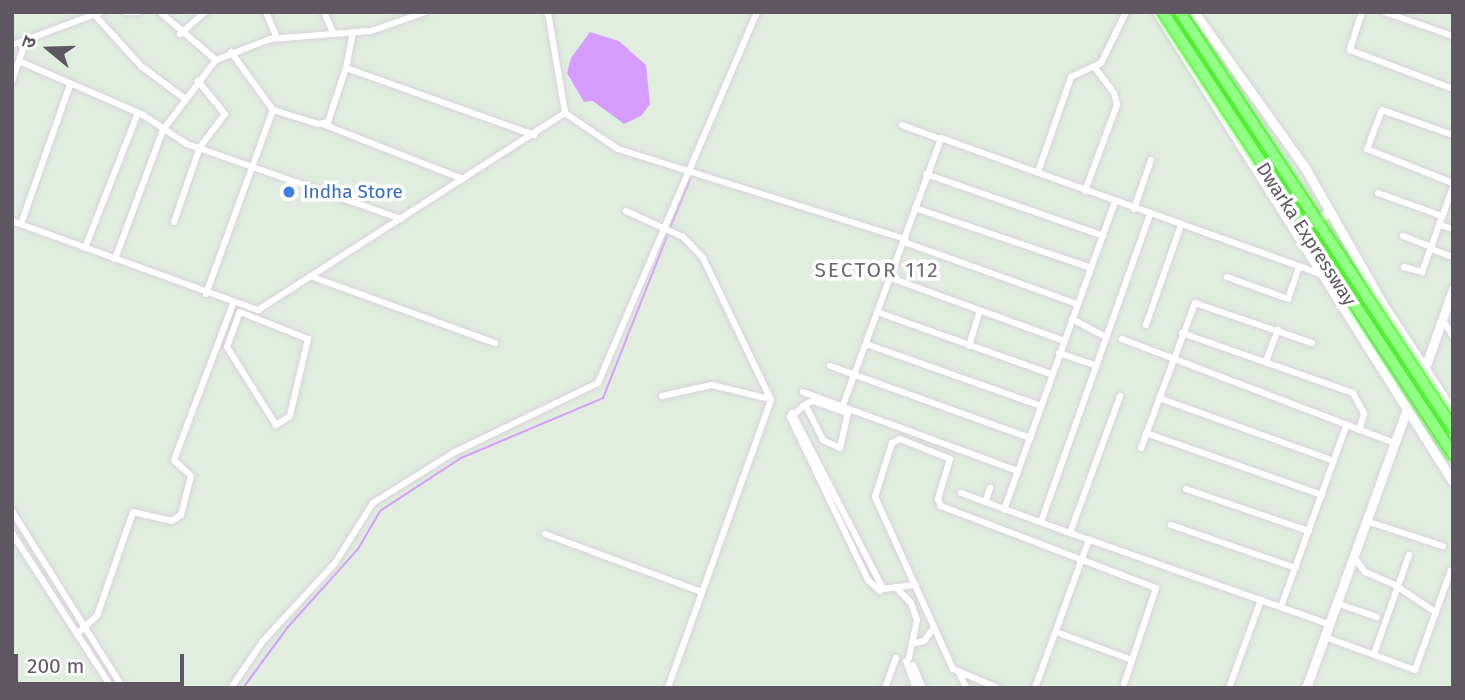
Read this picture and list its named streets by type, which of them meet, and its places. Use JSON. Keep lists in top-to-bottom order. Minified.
{"streets":{"highway":["Dwarka Expressway"]},"districts":["SECTOR 112"],"places":["Indha Store"],"scale_bar":"200 m","north":"left"}
